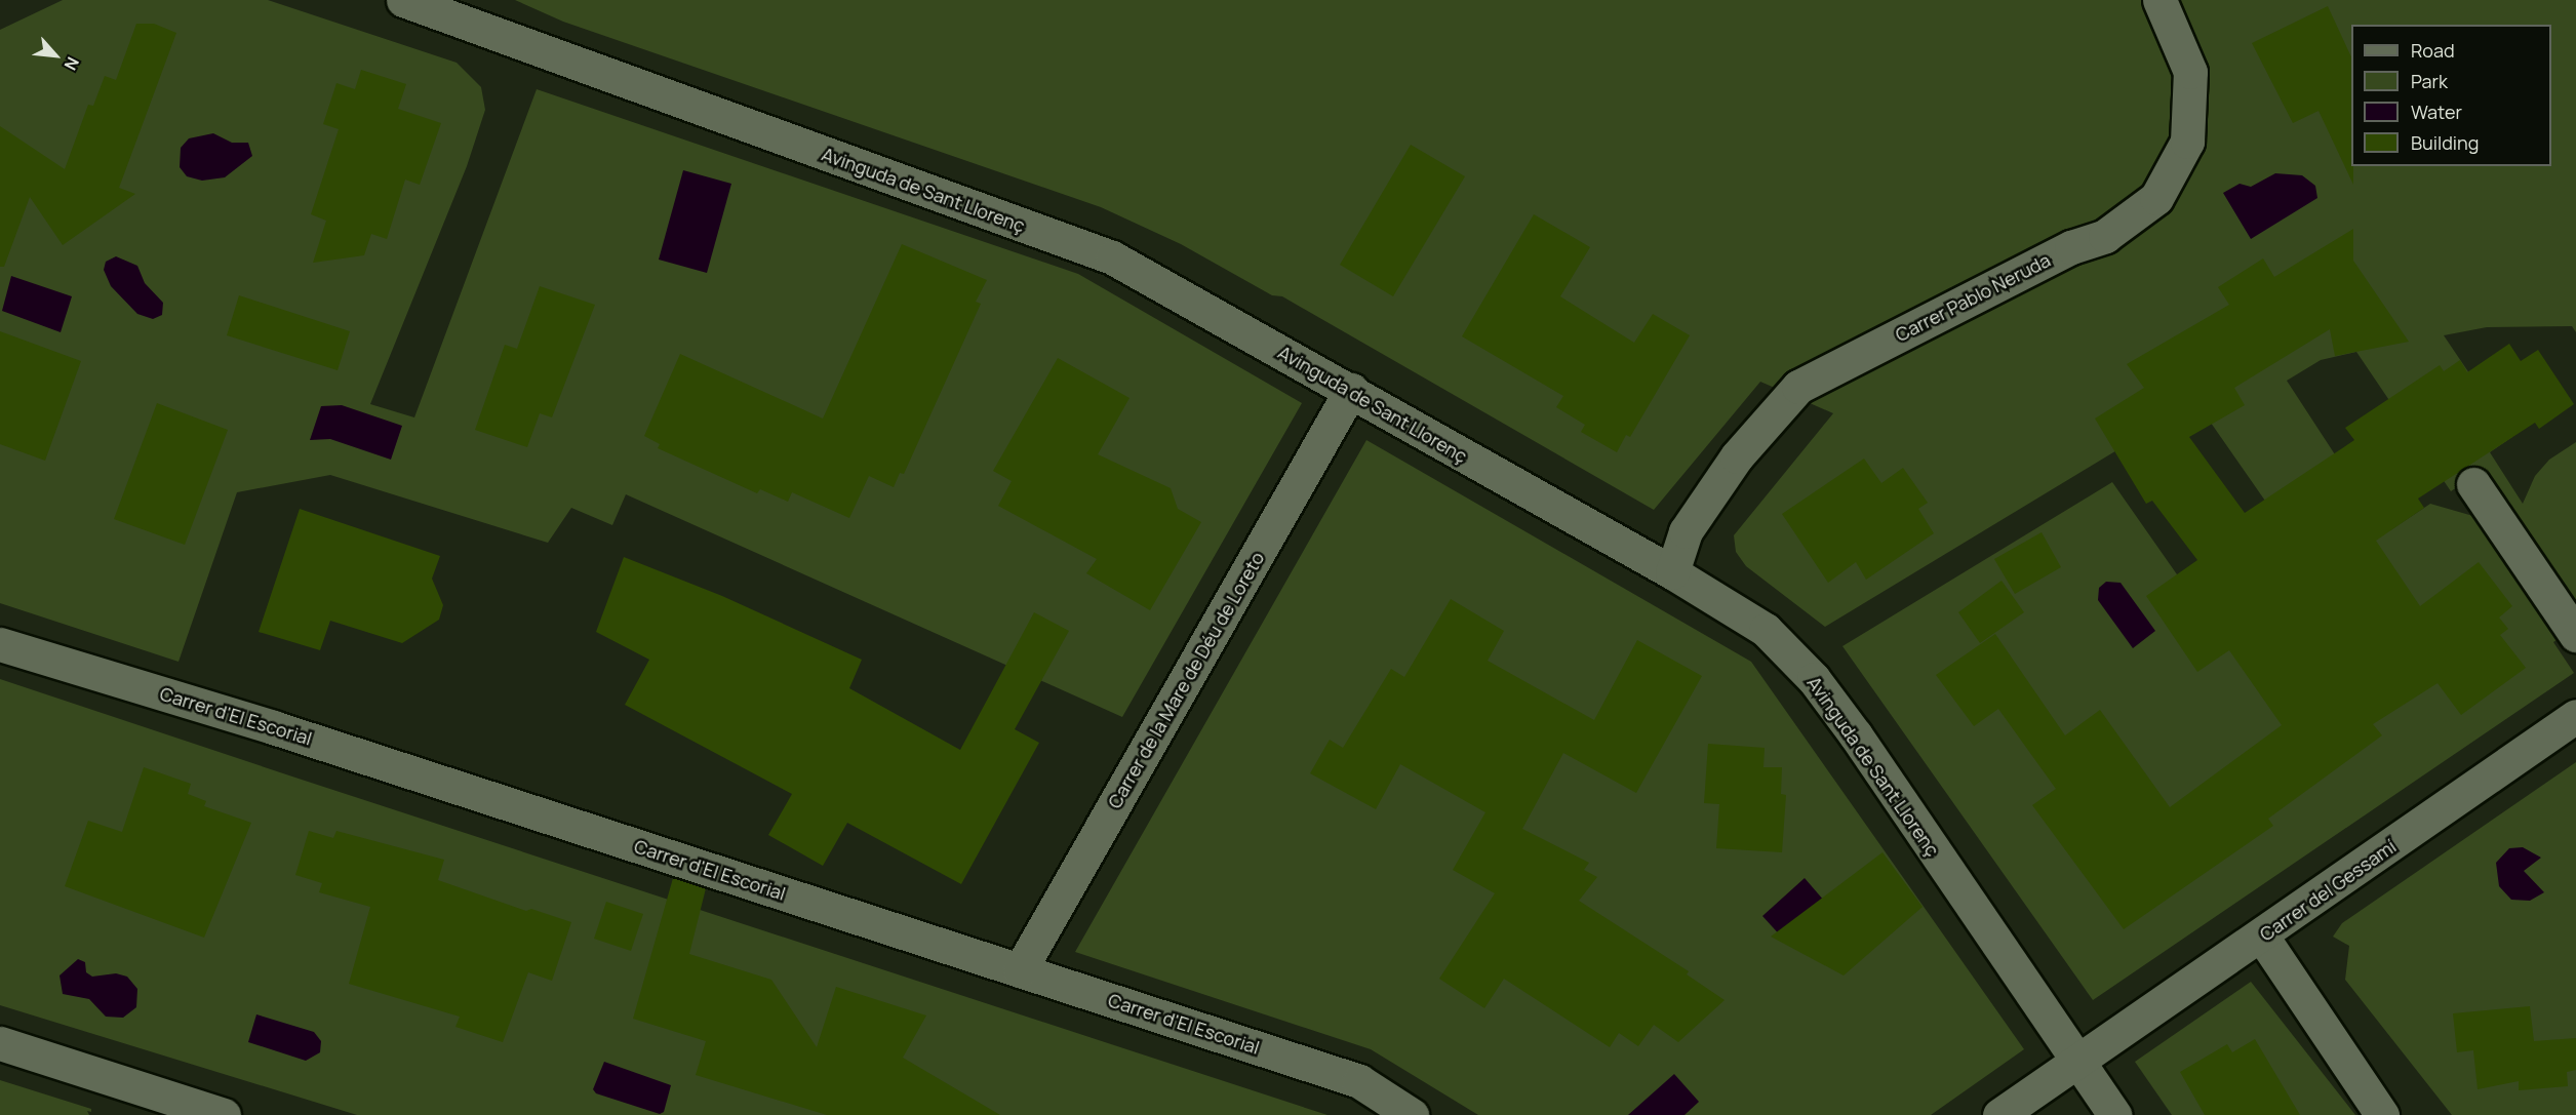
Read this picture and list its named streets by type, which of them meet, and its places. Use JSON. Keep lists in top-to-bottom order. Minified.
{"streets":{"street":["Avinguda de Sant Llorenç","Carrer Pablo Neruda","Carrer de la Mare de Déu de Loreto","Carrer d'El Escorial","Carrer del Gessamí"]},"crossings":[["Avinguda de Sant Llorenç","Carrer Pablo Neruda"],["Avinguda de Sant Llorenç","Carrer de la Mare de Déu de Loreto"],["Avinguda de Sant Llorenç","Carrer del Gessamí"],["Carrer de la Mare de Déu de Loreto","Carrer d'El Escorial"]],"legend":["Road","Park","Water","Building"],"north":"bottom right"}
